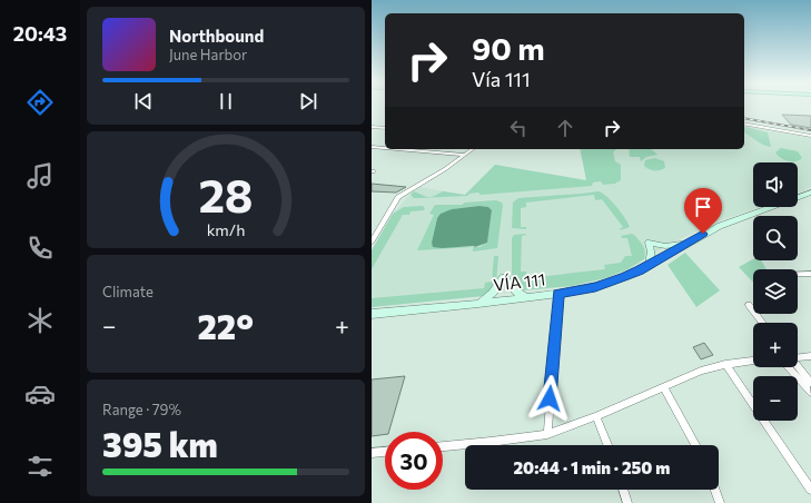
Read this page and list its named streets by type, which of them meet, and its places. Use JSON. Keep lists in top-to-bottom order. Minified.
{"streets":{"main road":["VÍA 111"]},"page":{"tabs":"20:43","turn":["90 m","Vía 111"],"song":["Northbound","June Harbor"],"map_buttons":["+","−"],"tile":["Climate",["Range · 79%","395 km"]],"heat":["−","22°","+"],"limit":"30","trip":"20:44 · 1 min · 250 m","gauge":["28","km/h"]}}
